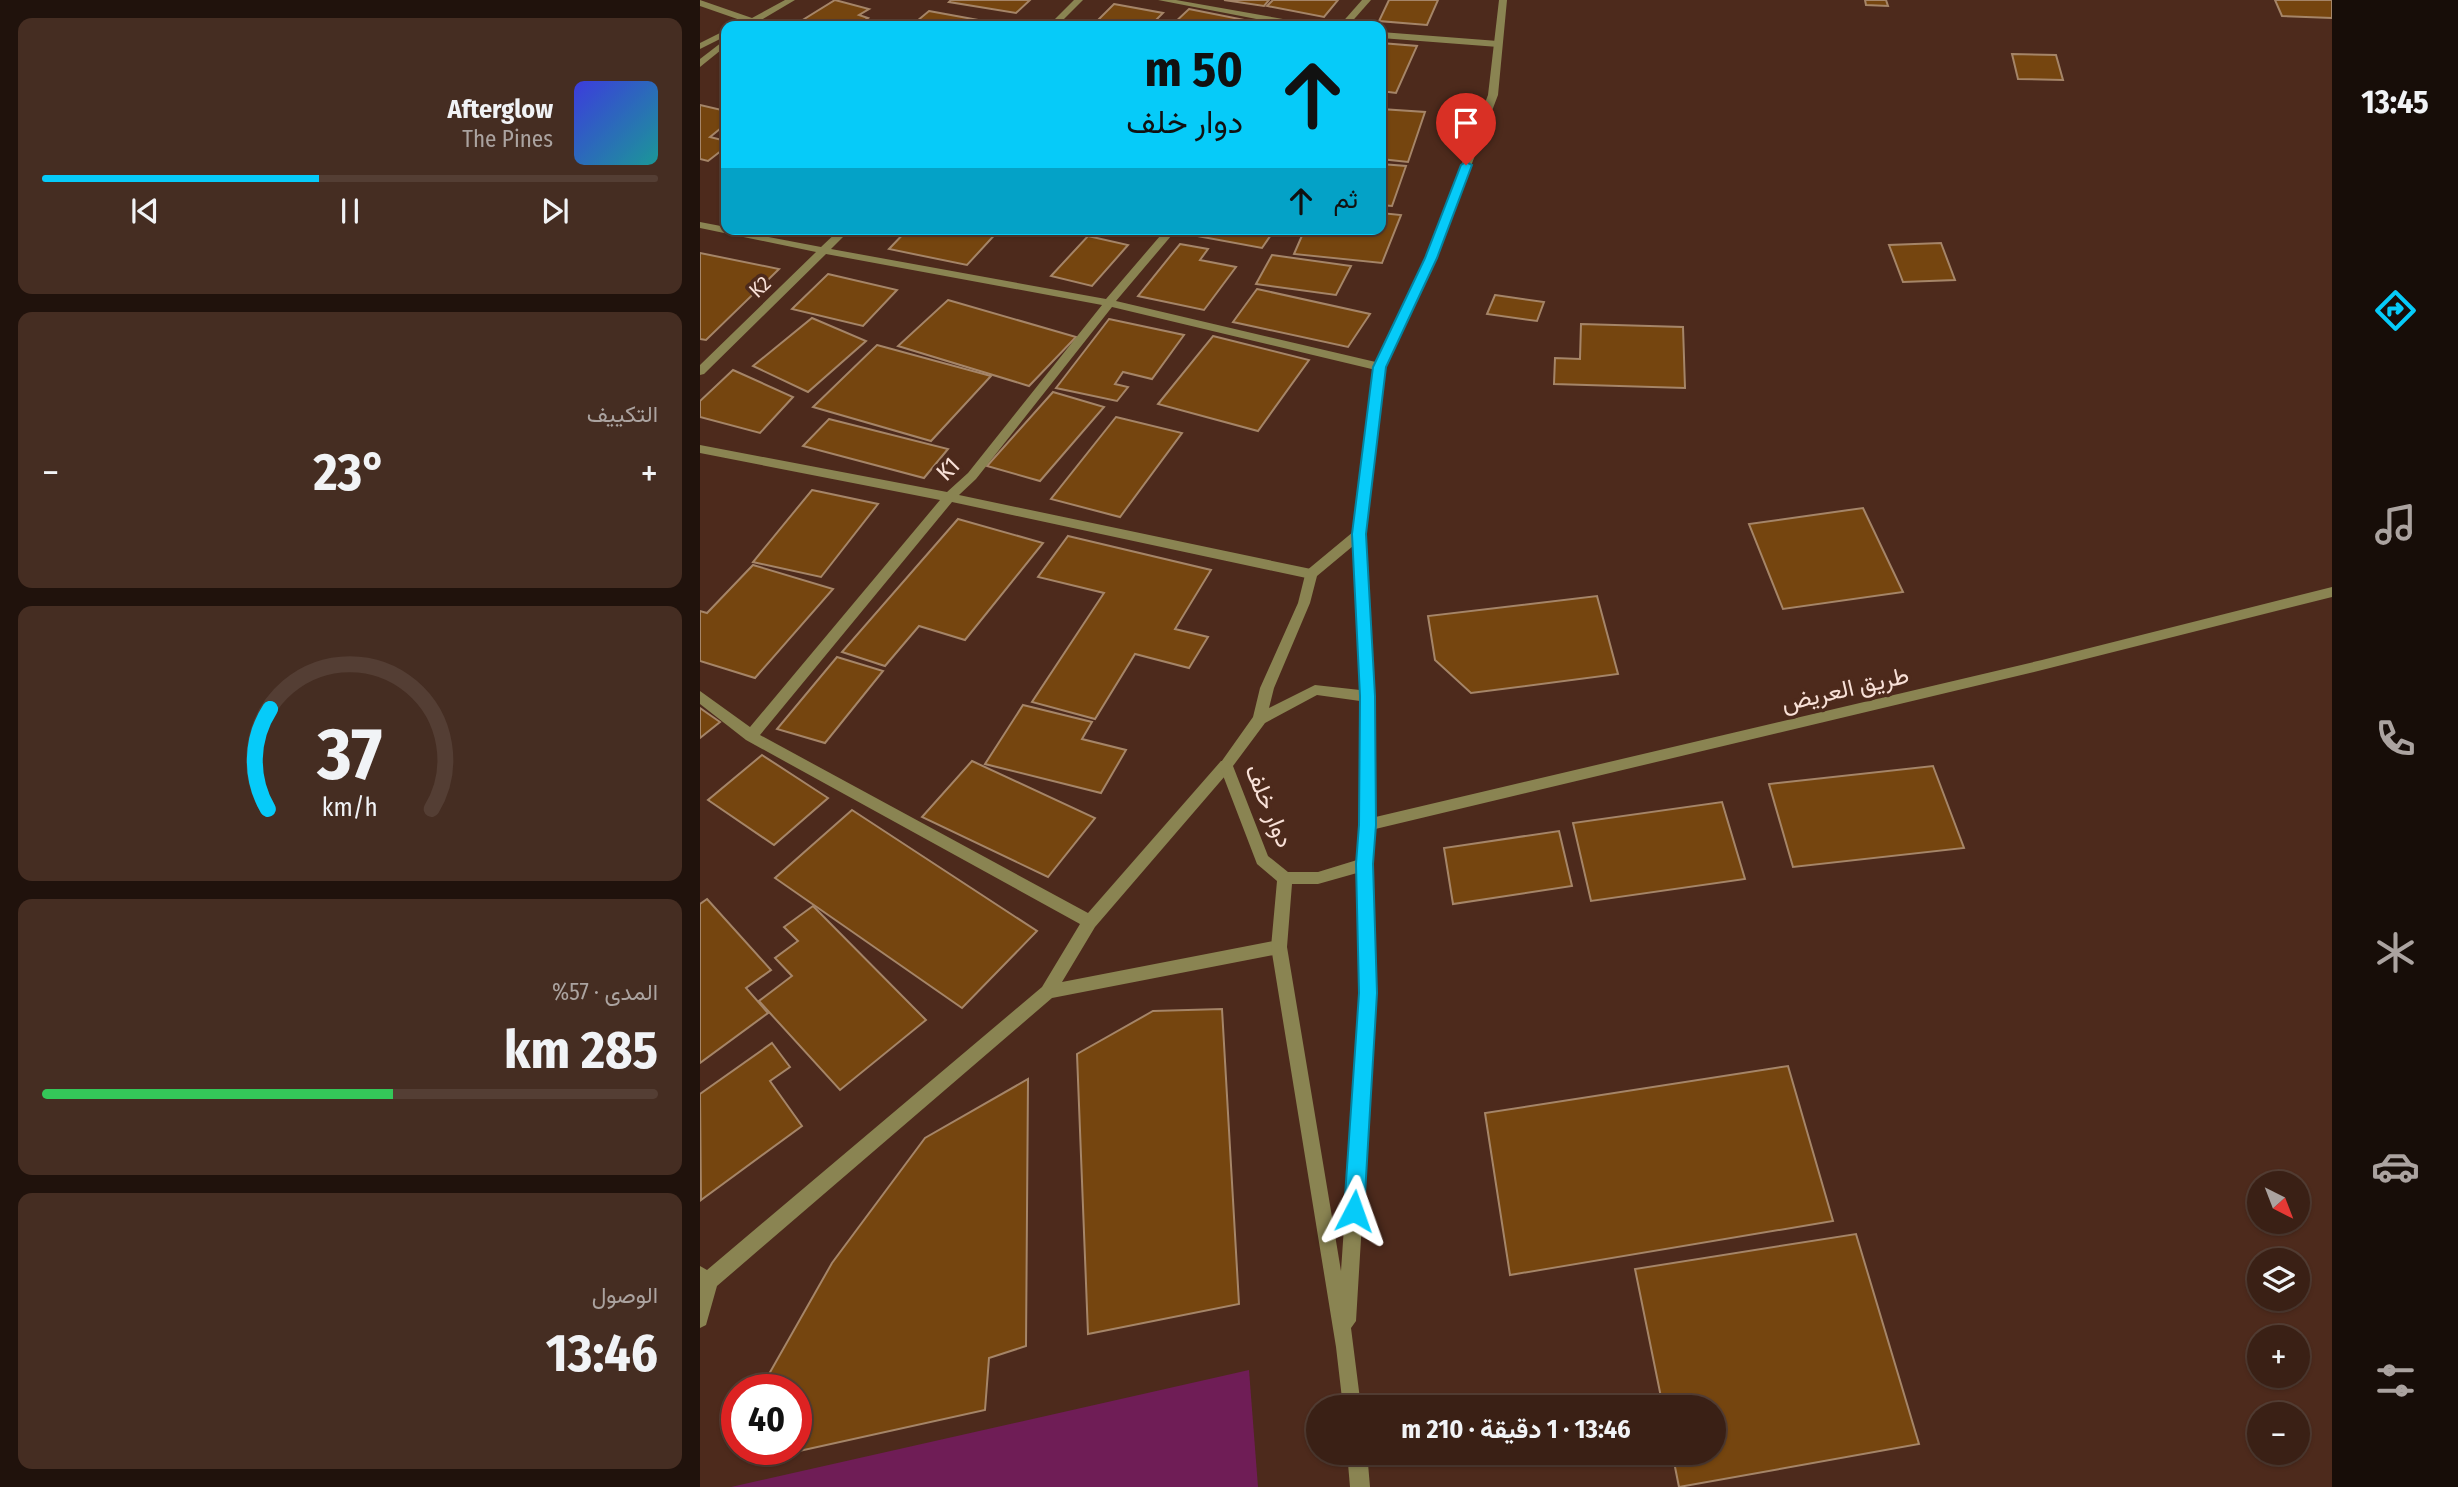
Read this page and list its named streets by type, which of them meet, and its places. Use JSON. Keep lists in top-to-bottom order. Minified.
{"streets":{"street":["K2","K1","طريق العريض","دوار خلف"]},"north":"bottom right","page":{"tabs":"13:45","turn":["50 m","دوار خلف"],"song":["Afterglow","The Pines"],"then":"ثم","tile":["التكييف",["المدى · 57%","285 km"],["الوصول","13:46"]],"heat":["−","23°","+"],"map_buttons":["+","−"],"limit":"40","trip":"13:46 · 1 دقيقة · 210 m","gauge":["37","km/h"]}}
